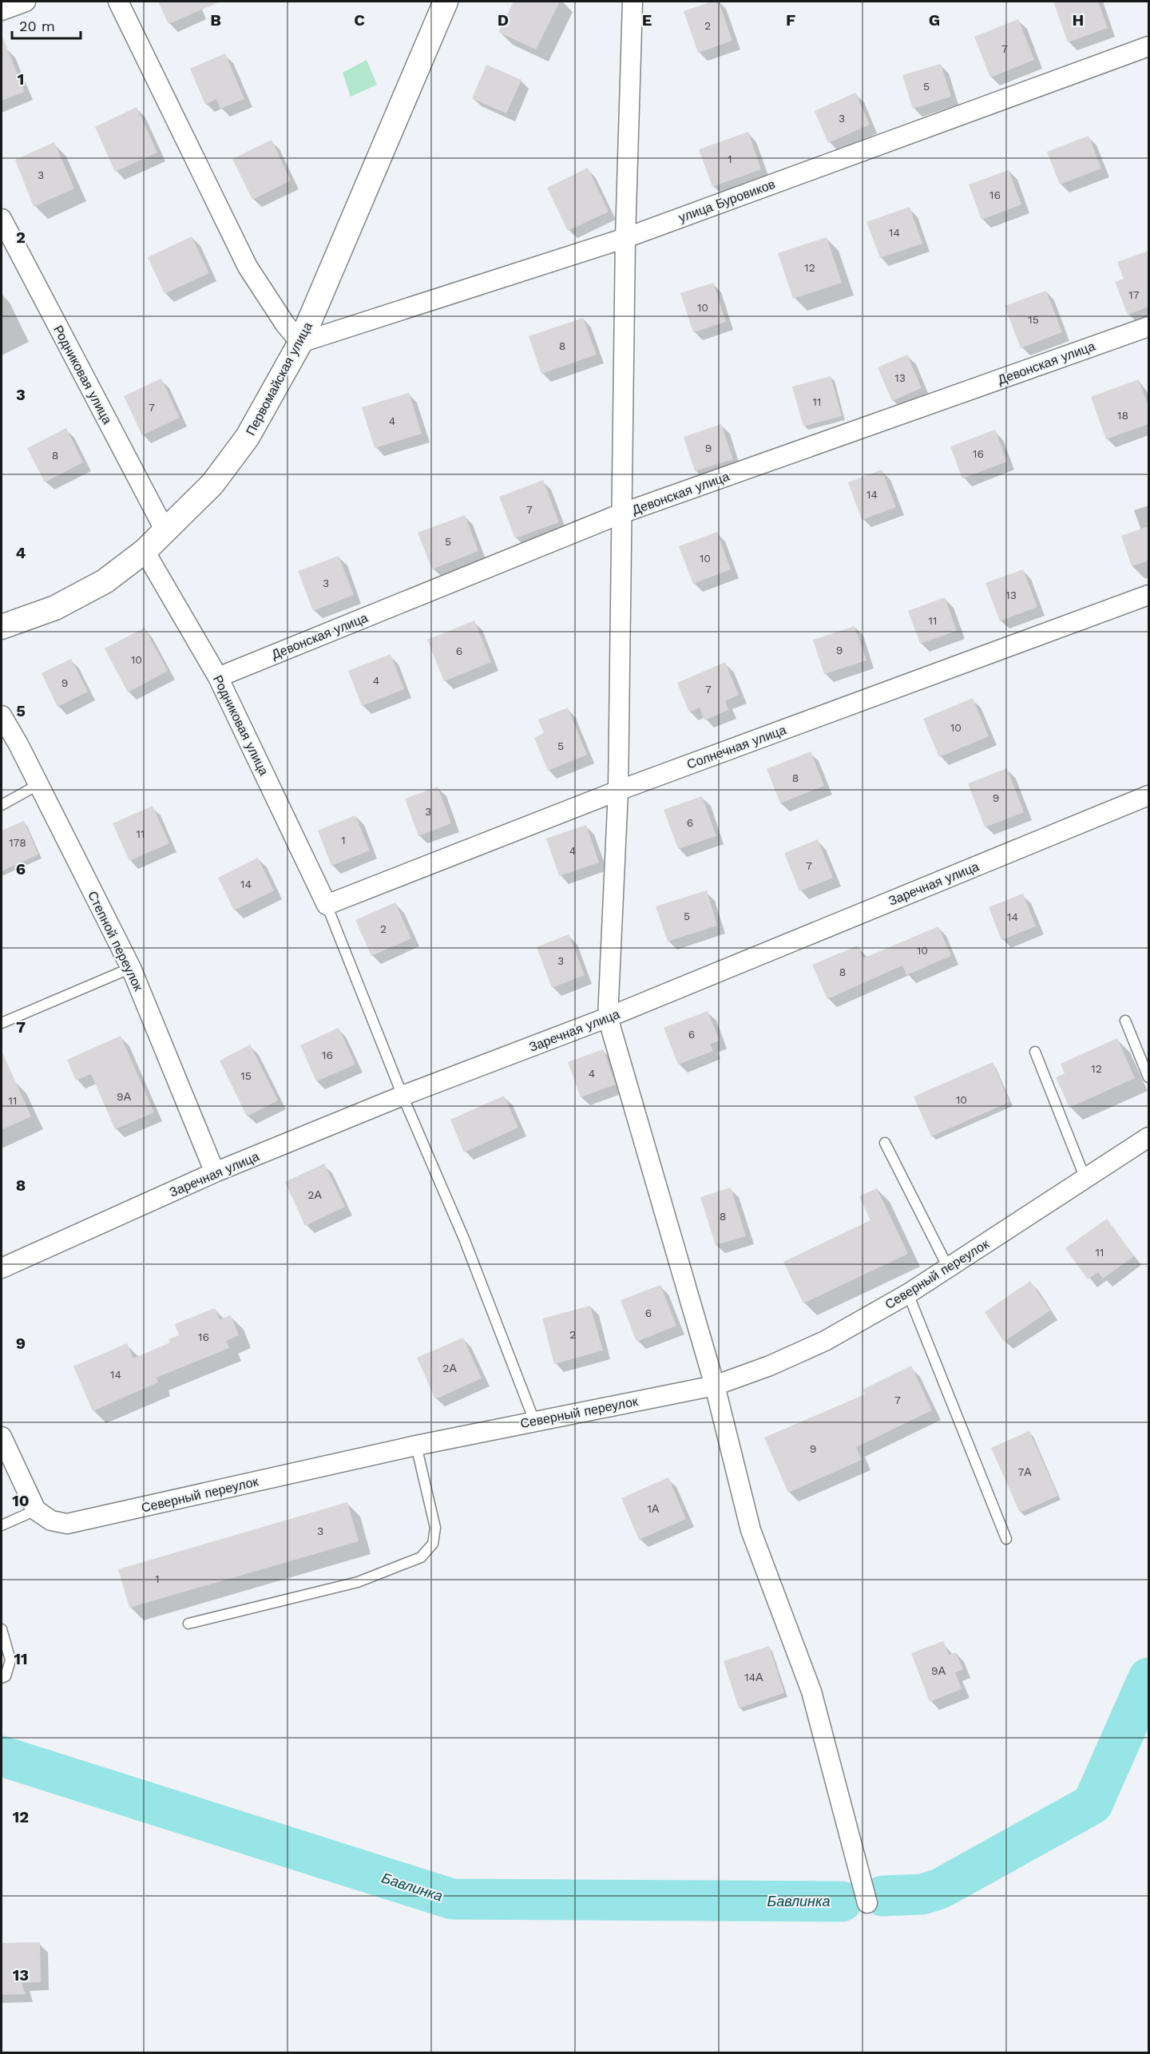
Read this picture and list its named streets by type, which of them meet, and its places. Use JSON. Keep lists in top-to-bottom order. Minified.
{"streets":{"street":["улица Буровиков","Девонская улица","Родниковая улица","Первомайская улица","Солнечная улица","Заречная улица","Степной переулок","Северный переулок"]},"crossings":[["улица Буровиков","Первомайская улица"],["Девонская улица","Родниковая улица"],["Родниковая улица","Первомайская улица"],["Родниковая улица","Солнечная улица"],["Заречная улица","Степной переулок"]],"water":["Бавлинка"],"house_numbers":["2","7","5","3","1","3","16","14","12","17","10","15","8","13","11","7","18","4","9","16","8","14","7","5","10","3","13","11","9","6","10","4","9","7","10","5","8","9","3","6","11","1","178","4","7","14","5","14","2","10","3","8","6","16","12","4","15","9А","10","11","2А","8","11","6","2","16","2А","14","7","9","7А","1А","3","1","9А","14А"],"scale_bar":"20 m","grid":{"columns":["B","C","D","E","F","G","H"],"rows":["1","2","3","4","5","6","7","8","9","10","11","12","13"]}}
